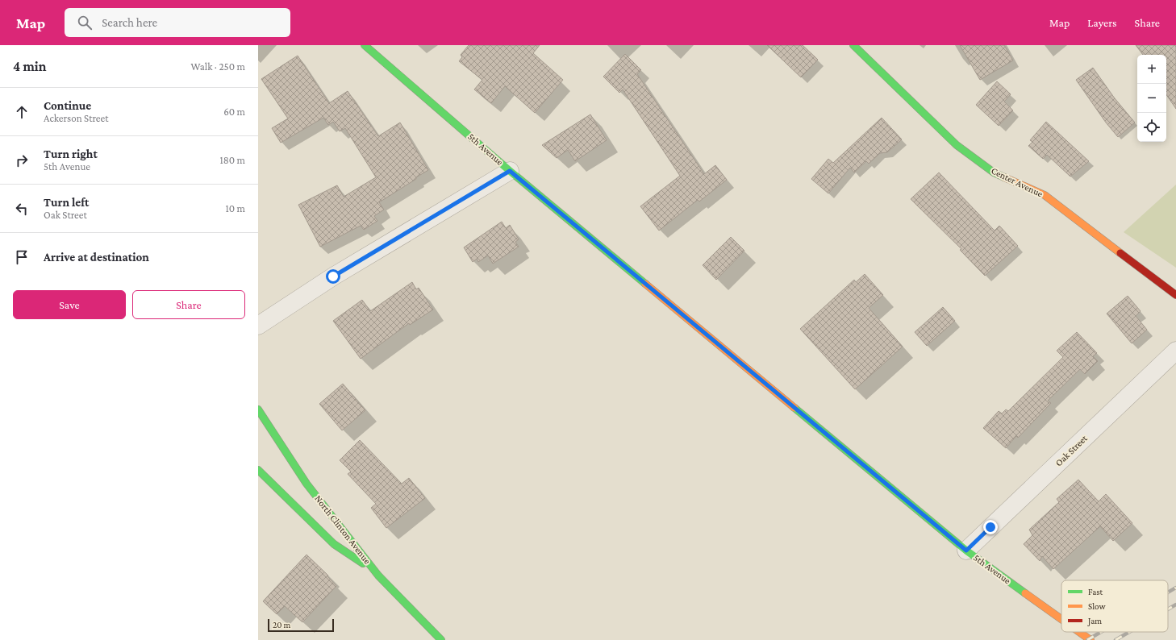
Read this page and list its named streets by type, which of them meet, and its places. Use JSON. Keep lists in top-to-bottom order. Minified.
{"streets":{"main road":["5th Avenue","Center Avenue","North Clinton Avenue"],"street":["Oak Street"]},"crossings":[["5th Avenue","Oak Street"]],"legend":["Fast","Slow","Jam"],"scale_bar":"20 m","page":{"header":"Map","search":"Search here","nav":["Map","Layers","Share"],"heading":["4 min","Walk · 250 m"],"map_buttons":["+","−"],"list":[["Continue","Ackerson Street","60 m"],["Turn right","5th Avenue","180 m"],["Turn left","Oak Street","10 m"],"Arrive at destination"],"buttons":["Save","Share"],"scale":"20 m"}}
